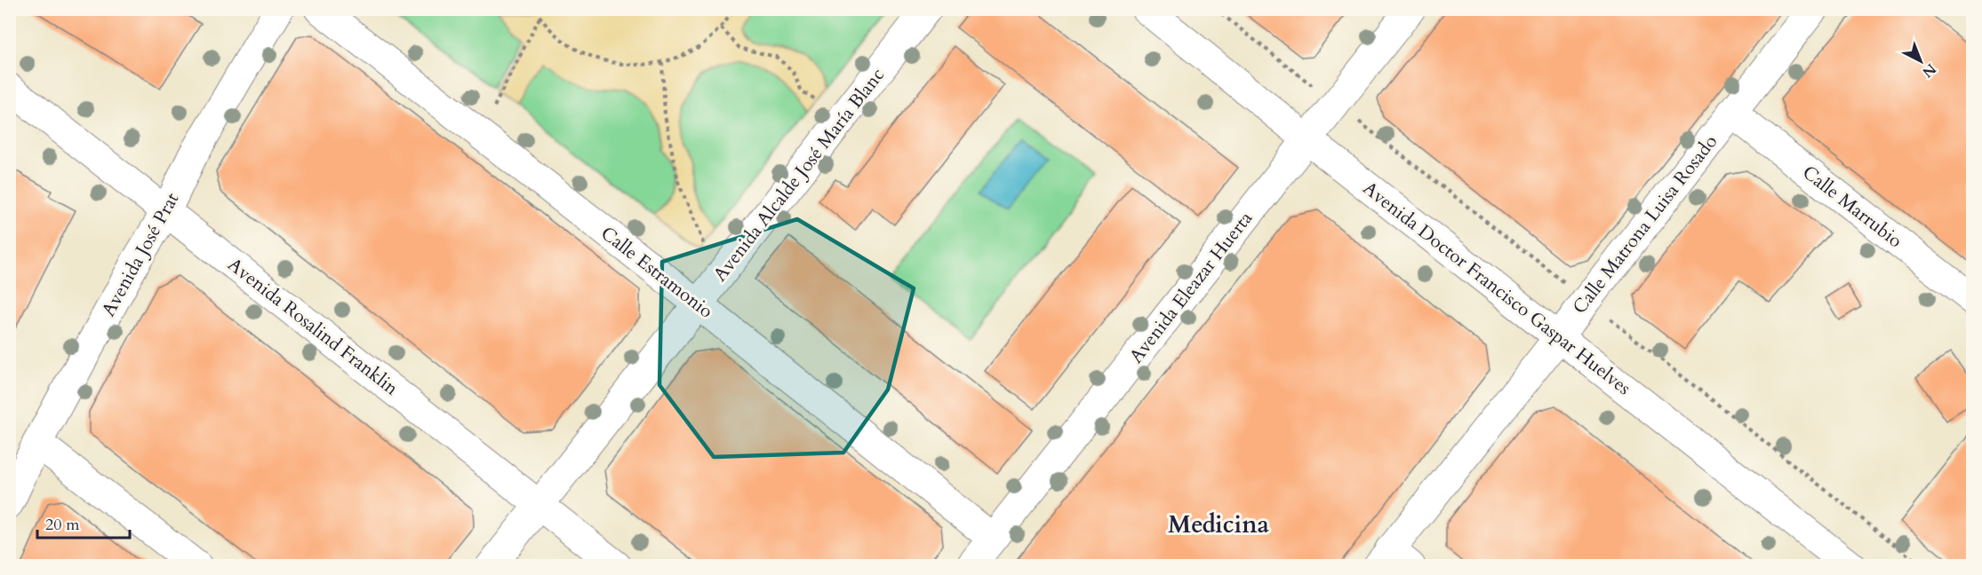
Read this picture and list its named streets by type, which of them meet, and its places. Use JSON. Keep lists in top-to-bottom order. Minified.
{"streets":{"street":["Avenida Alcalde José María Blanc","Calle Marrubio","Calle Matrona Luisa Rosado","Avenida José Prat","Calle Estramonio","Avenida Eleazar Huerta","Avenida Doctor Francisco Gaspar Huelves","Avenida Rosalind Franklin"]},"crossings":[["Avenida Alcalde José María Blanc","Calle Estramonio"],["Avenida Alcalde José María Blanc","Avenida Rosalind Franklin"],["Calle Marrubio","Calle Matrona Luisa Rosado"],["Calle Matrona Luisa Rosado","Avenida Doctor Francisco Gaspar Huelves"],["Avenida José Prat","Avenida Rosalind Franklin"],["Calle Estramonio","Avenida Eleazar Huerta"],["Avenida Eleazar Huerta","Avenida Doctor Francisco Gaspar Huelves"]],"districts":["Medicina"],"scale_bar":"20 m","north":"bottom right"}
